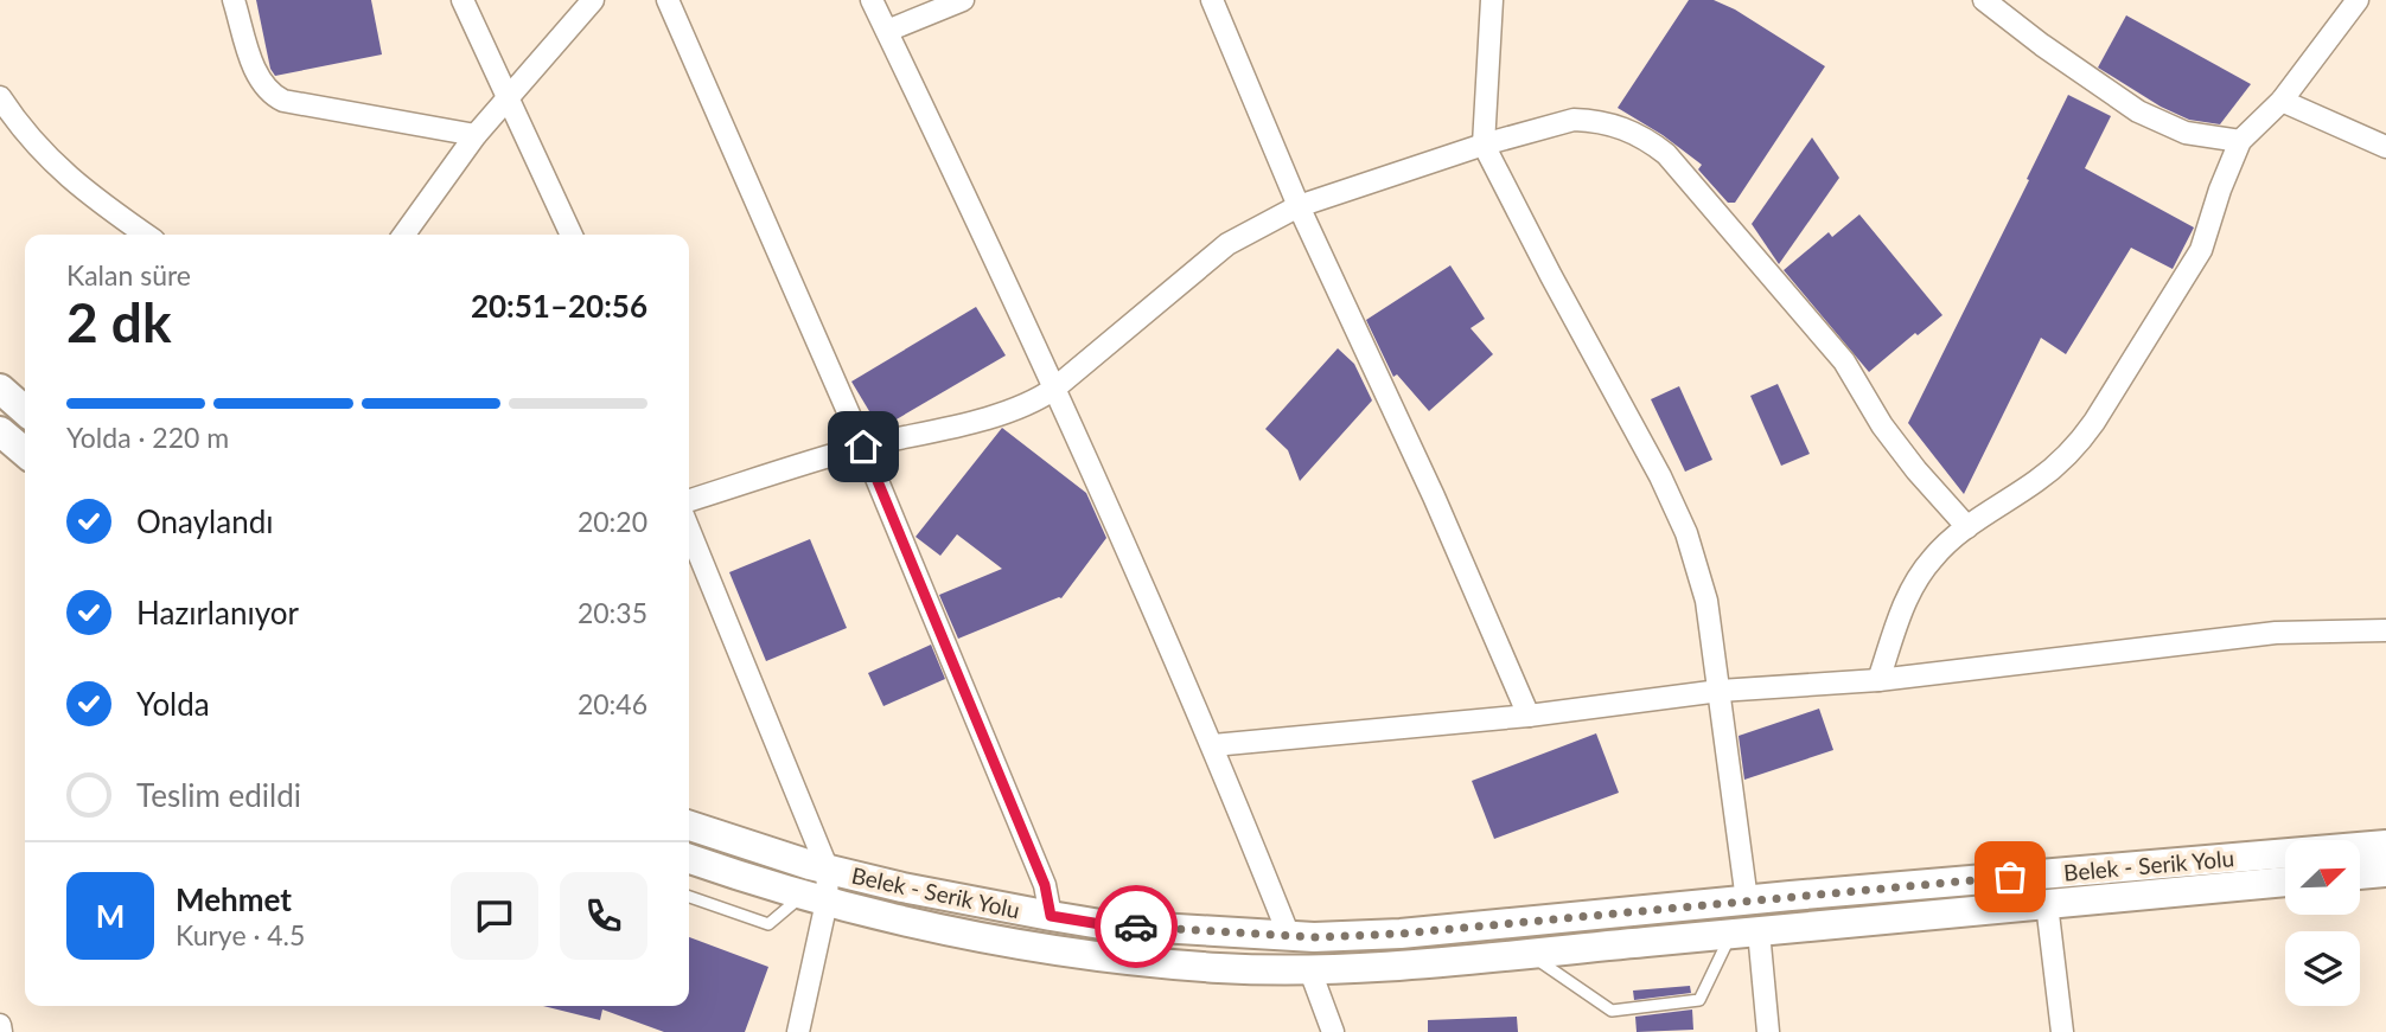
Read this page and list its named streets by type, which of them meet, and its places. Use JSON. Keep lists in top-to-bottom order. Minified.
{"streets":{"main road":["Belek - Serik Yolu"]},"north":"top right","page":{"heading":["2 dk","Kalan süre","20:51–20:56"],"panel":["Mehmet","Kurye · 4.5"],"bar":"Yolda · 220 m","list":[["Onaylandı","20:20"],["Hazırlanıyor","20:35"],["Yolda","20:46"],"Teslim edildi"],"round":"M"}}
